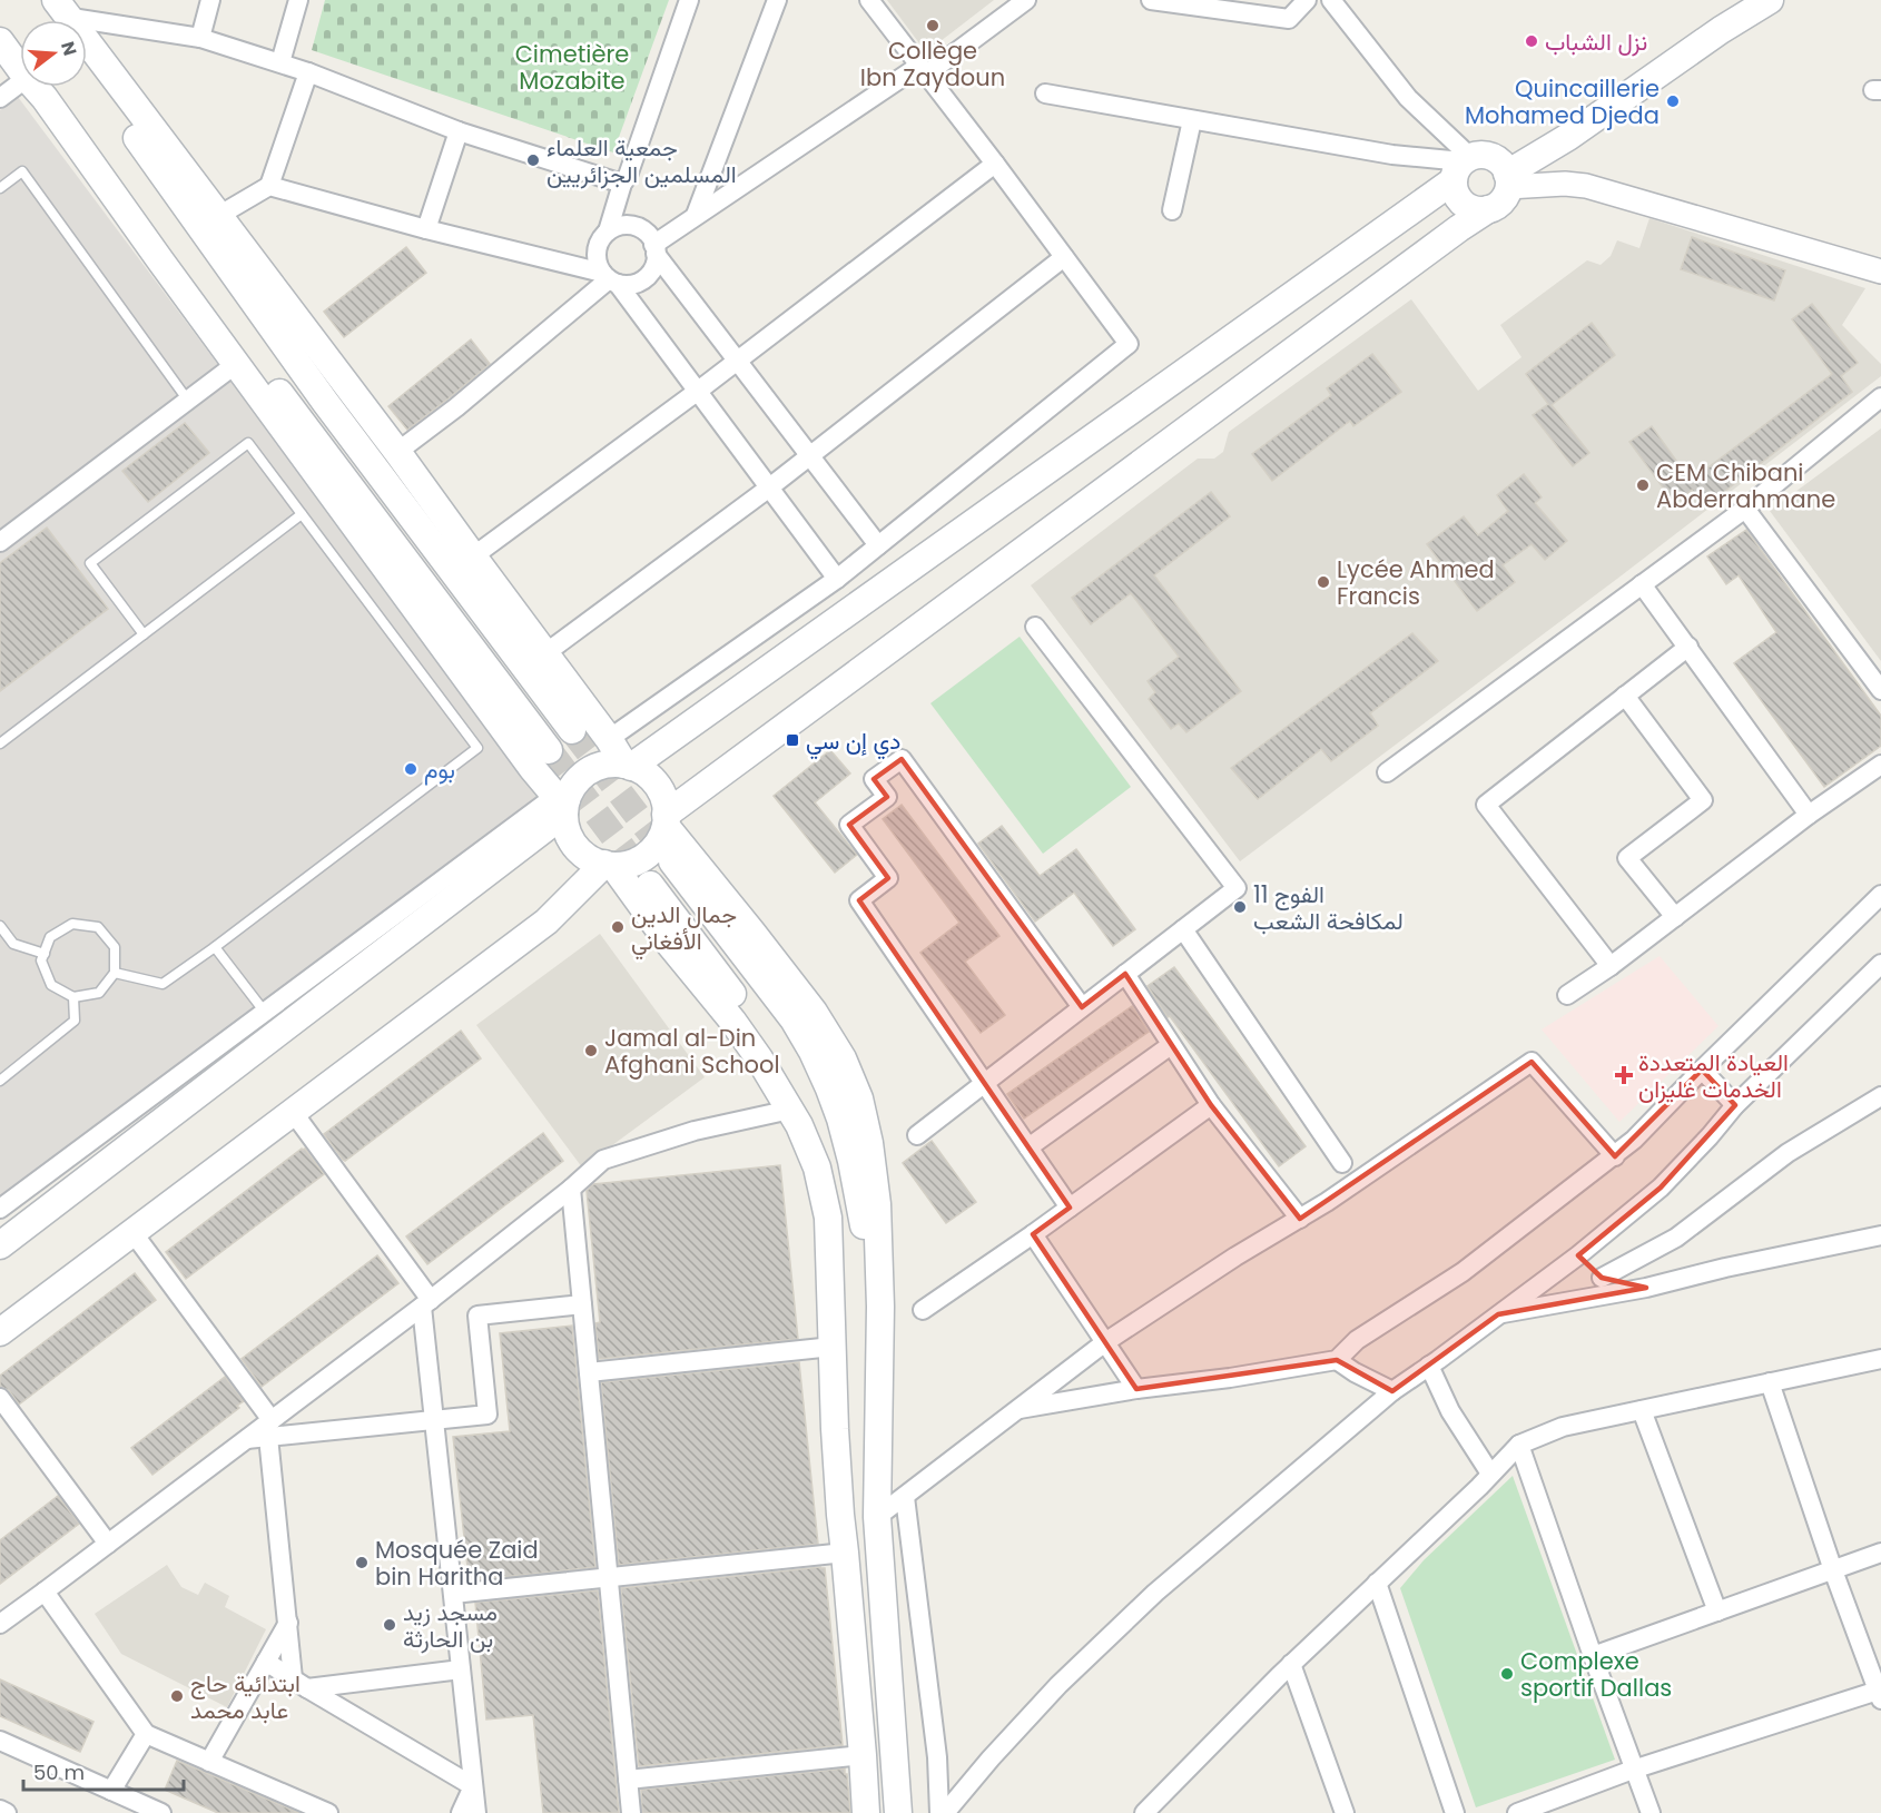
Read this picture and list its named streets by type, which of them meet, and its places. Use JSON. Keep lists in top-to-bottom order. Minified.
{"parks":["Cimetière Mozabite"],"places":{"other":["Collège Ibn Zaydoun","نزل الشباب","Quincaillerie Mohamed Djeda","جمعية العلماء المسلمين الجزائريين","CEM Chibani Abderrahmane","Lycée Ahmed Francis","بوم","الفوج 11 لمكافحة الشعب","جمال الدين الأفغاني","Jamal al-Din Afghani School","Mosquée Zaid bin Haritha","مسجد زيد بن الحارثة","Complexe sportif Dallas","ابتدائية حاج عابد محمد"],"transit":["دي إن سي"],"health":["العيادة المتعددة الخدمات غليزان"]},"scale_bar":"50 m","north":"right"}
